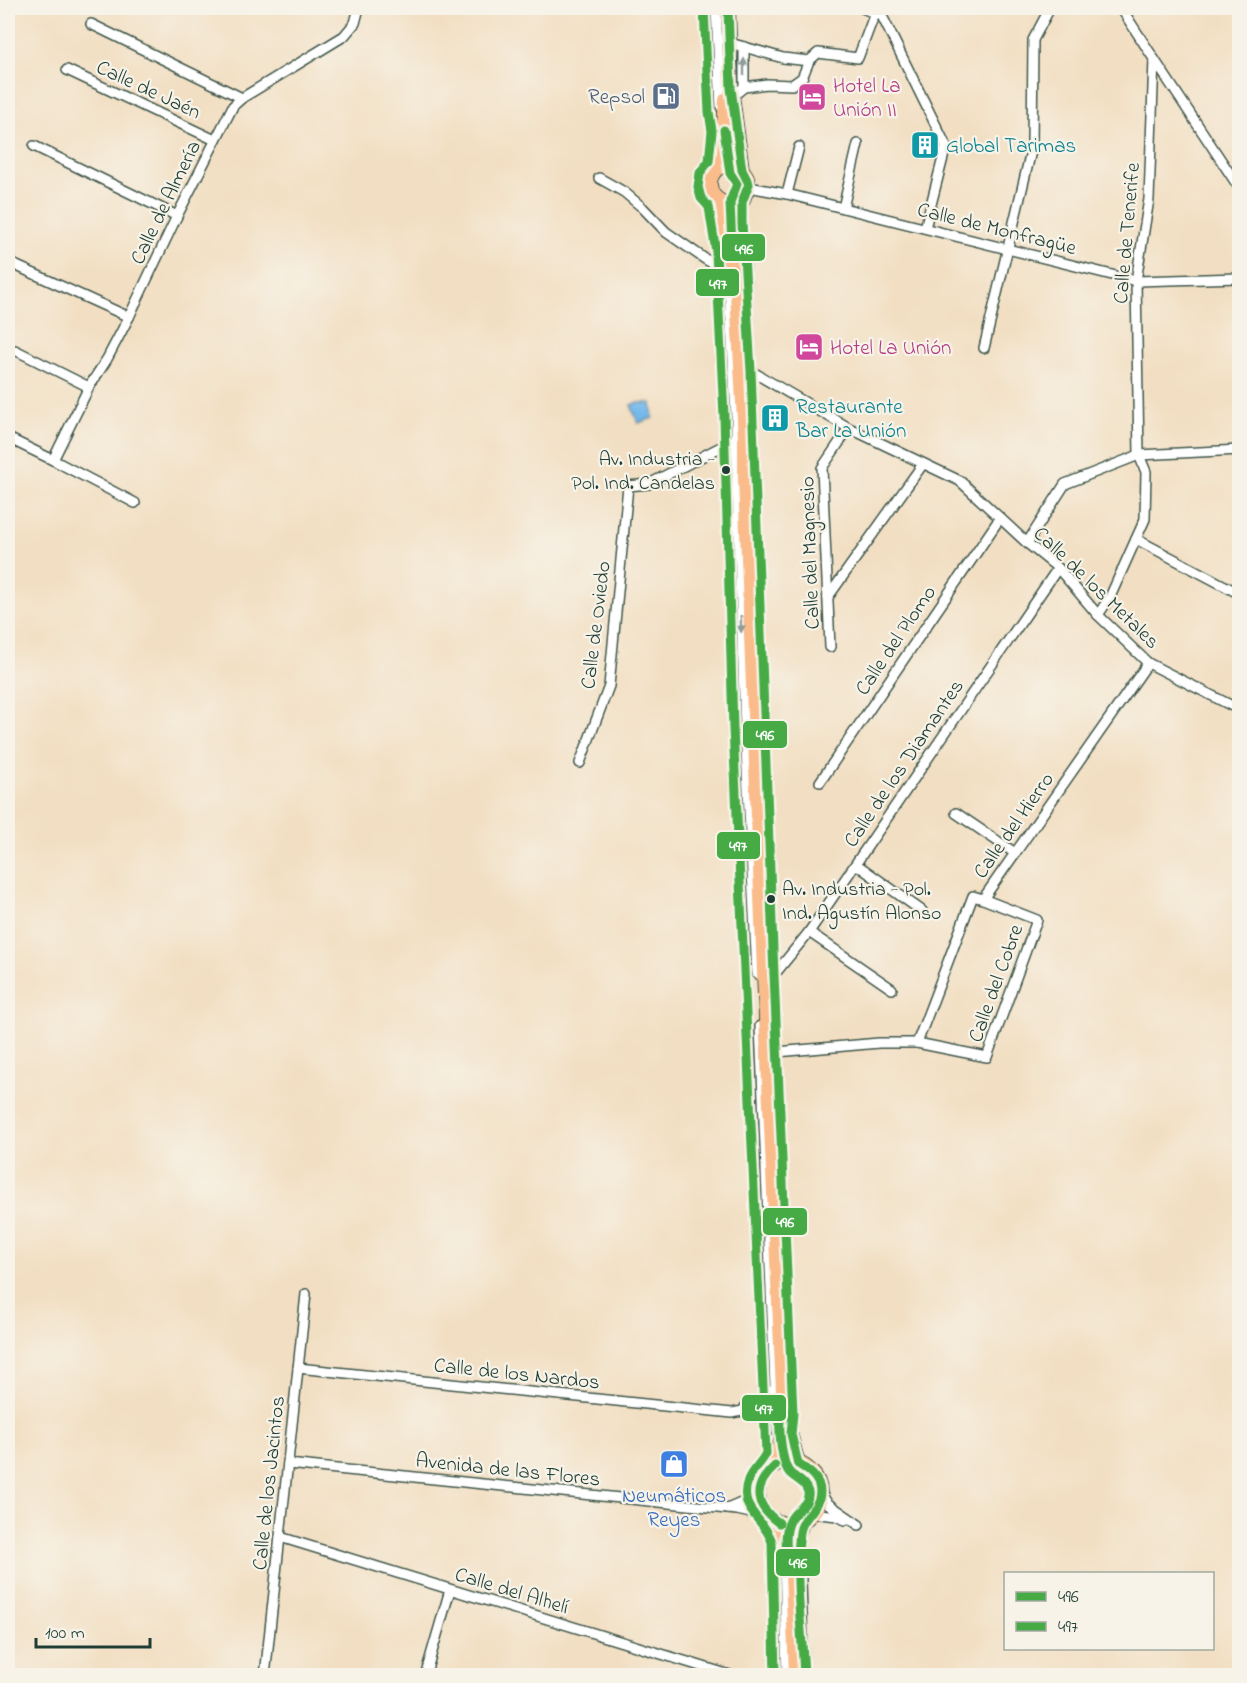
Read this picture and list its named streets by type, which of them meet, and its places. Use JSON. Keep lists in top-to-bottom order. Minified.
{"streets":{"street":["Calle de Jaén","Calle de Almería","Calle de Monfragüe","Calle de Tenerife","Calle del Magnesio","Calle de los Metales","Calle de Oviedo","Calle del Plomo","Calle de los Diamantes","Calle del Hierro","Calle del Cobre","Calle de los Nardos","Avenida de las Flores","Calle de los Jacintos","Calle del Alhelí"]},"crossings":[["Calle de Jaén","Calle de Almería"],["Calle de Monfragüe","Calle de Tenerife"],["Calle de Tenerife","Calle de los Metales"],["Calle del Magnesio","Calle de los Metales"],["Calle de los Metales","Calle del Plomo"],["Calle de los Metales","Calle de los Diamantes"],["Calle de los Metales","Calle del Hierro"],["Calle del Hierro","Calle del Cobre"],["Calle de los Nardos","Calle de los Jacintos"],["Avenida de las Flores","Calle de los Jacintos"],["Calle de los Jacintos","Calle del Alhelí"]],"places":{"fuel station":["Repsol"],"hotel":["Hotel La Unión II","Hotel La Unión"],"building":["Global Tarimas","Restaurante Bar La Unión"],"other":["Av. Industria - Pol. Ind. Candelas","Av. Industria - Pol. Ind. Agustín Alonso"],"shop":["Neumáticos Reyes"]},"lines":["transit line 496","transit line 497"],"legend":["496","497"],"scale_bar":"100 m"}
